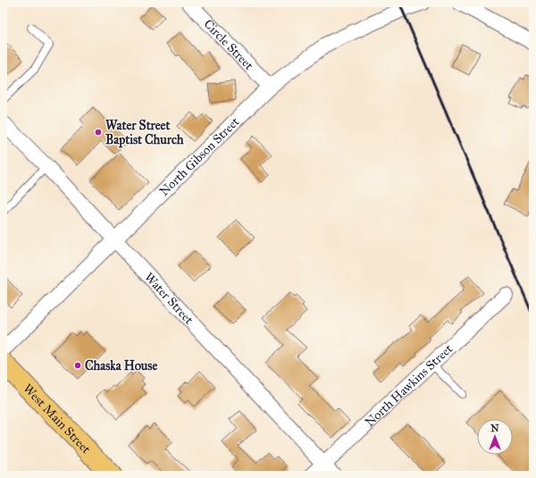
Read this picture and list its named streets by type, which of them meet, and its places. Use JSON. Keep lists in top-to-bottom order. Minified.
{"streets":{"main road":["West Main Street"],"street":["Circle Street","North Gibson Street","Water Street","North Hawkins Street"]},"crossings":[["Circle Street","North Gibson Street"],["North Gibson Street","Water Street"],["Water Street","North Hawkins Street"]],"places":["Water Street Baptist Church","Chaska House"],"north":"top"}
